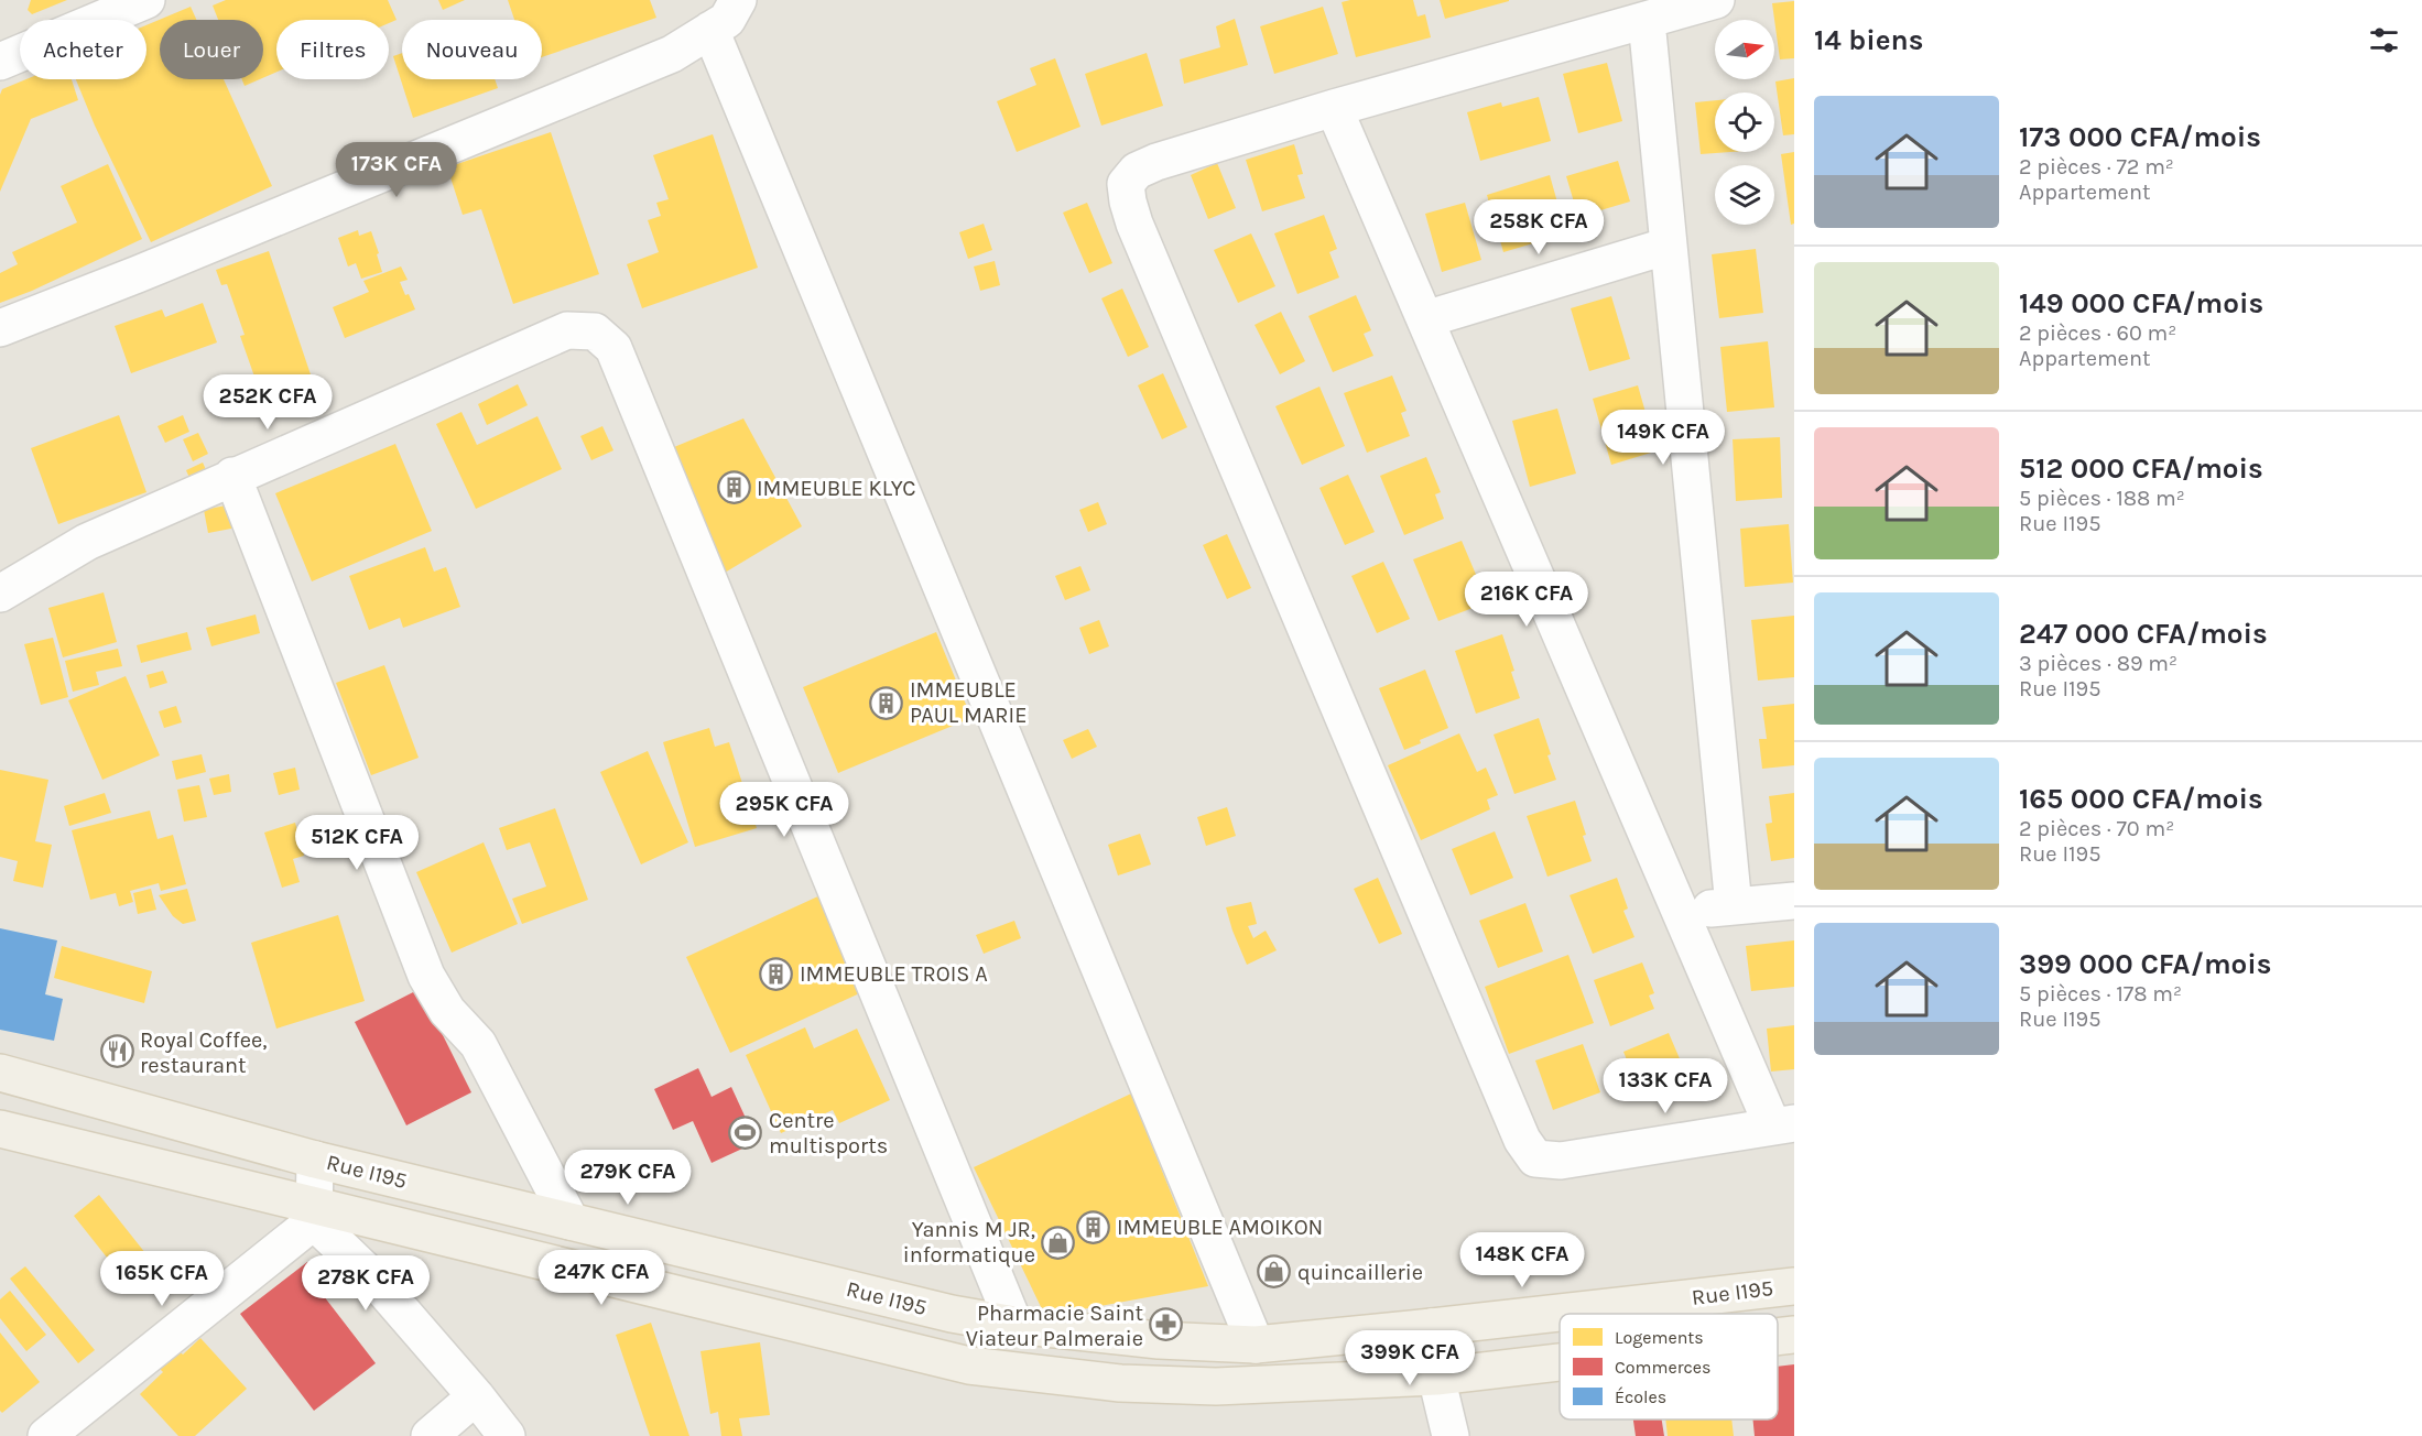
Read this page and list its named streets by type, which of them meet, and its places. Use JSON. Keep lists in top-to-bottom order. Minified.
{"streets":{"main road":["Rue I195"]},"places":{"building":["IMMEUBLE KLYC","IMMEUBLE PAUL MARIE","IMMEUBLE TROIS A","IMMEUBLE AMOIKON"],"restaurant":["Royal Coffee, restaurant"],"sports":["Centre multisports"],"shop":["Yannis M JR, informatique","quincaillerie"],"pharmacy":["Pharmacie Saint Viateur Palmeraie"]},"legend":["Logements","Commerces","Écoles"],"north":"right","page":{"heading":"14 biens","chip":["Acheter","Louer","Filtres","Nouveau"],"list":[{"name":"173 000 CFA/mois","note":"2 pièces · 72 m² · Appartement"},{"name":"149 000 CFA/mois","note":"2 pièces · 60 m² · Appartement"},{"name":"512 000 CFA/mois","note":"5 pièces · 188 m² · Rue I195"},{"name":"247 000 CFA/mois","note":"3 pièces · 89 m² · Rue I195"},{"name":"165 000 CFA/mois","note":"2 pièces · 70 m² · Rue I195"},{"name":"399 000 CFA/mois","note":"5 pièces · 178 m² · Rue I195"}],"price":["173K CFA","258K CFA","252K CFA","149K CFA","216K CFA","295K CFA","512K CFA","133K CFA","279K CFA","148K CFA","247K CFA","165K CFA","278K CFA","399K CFA"]}}
